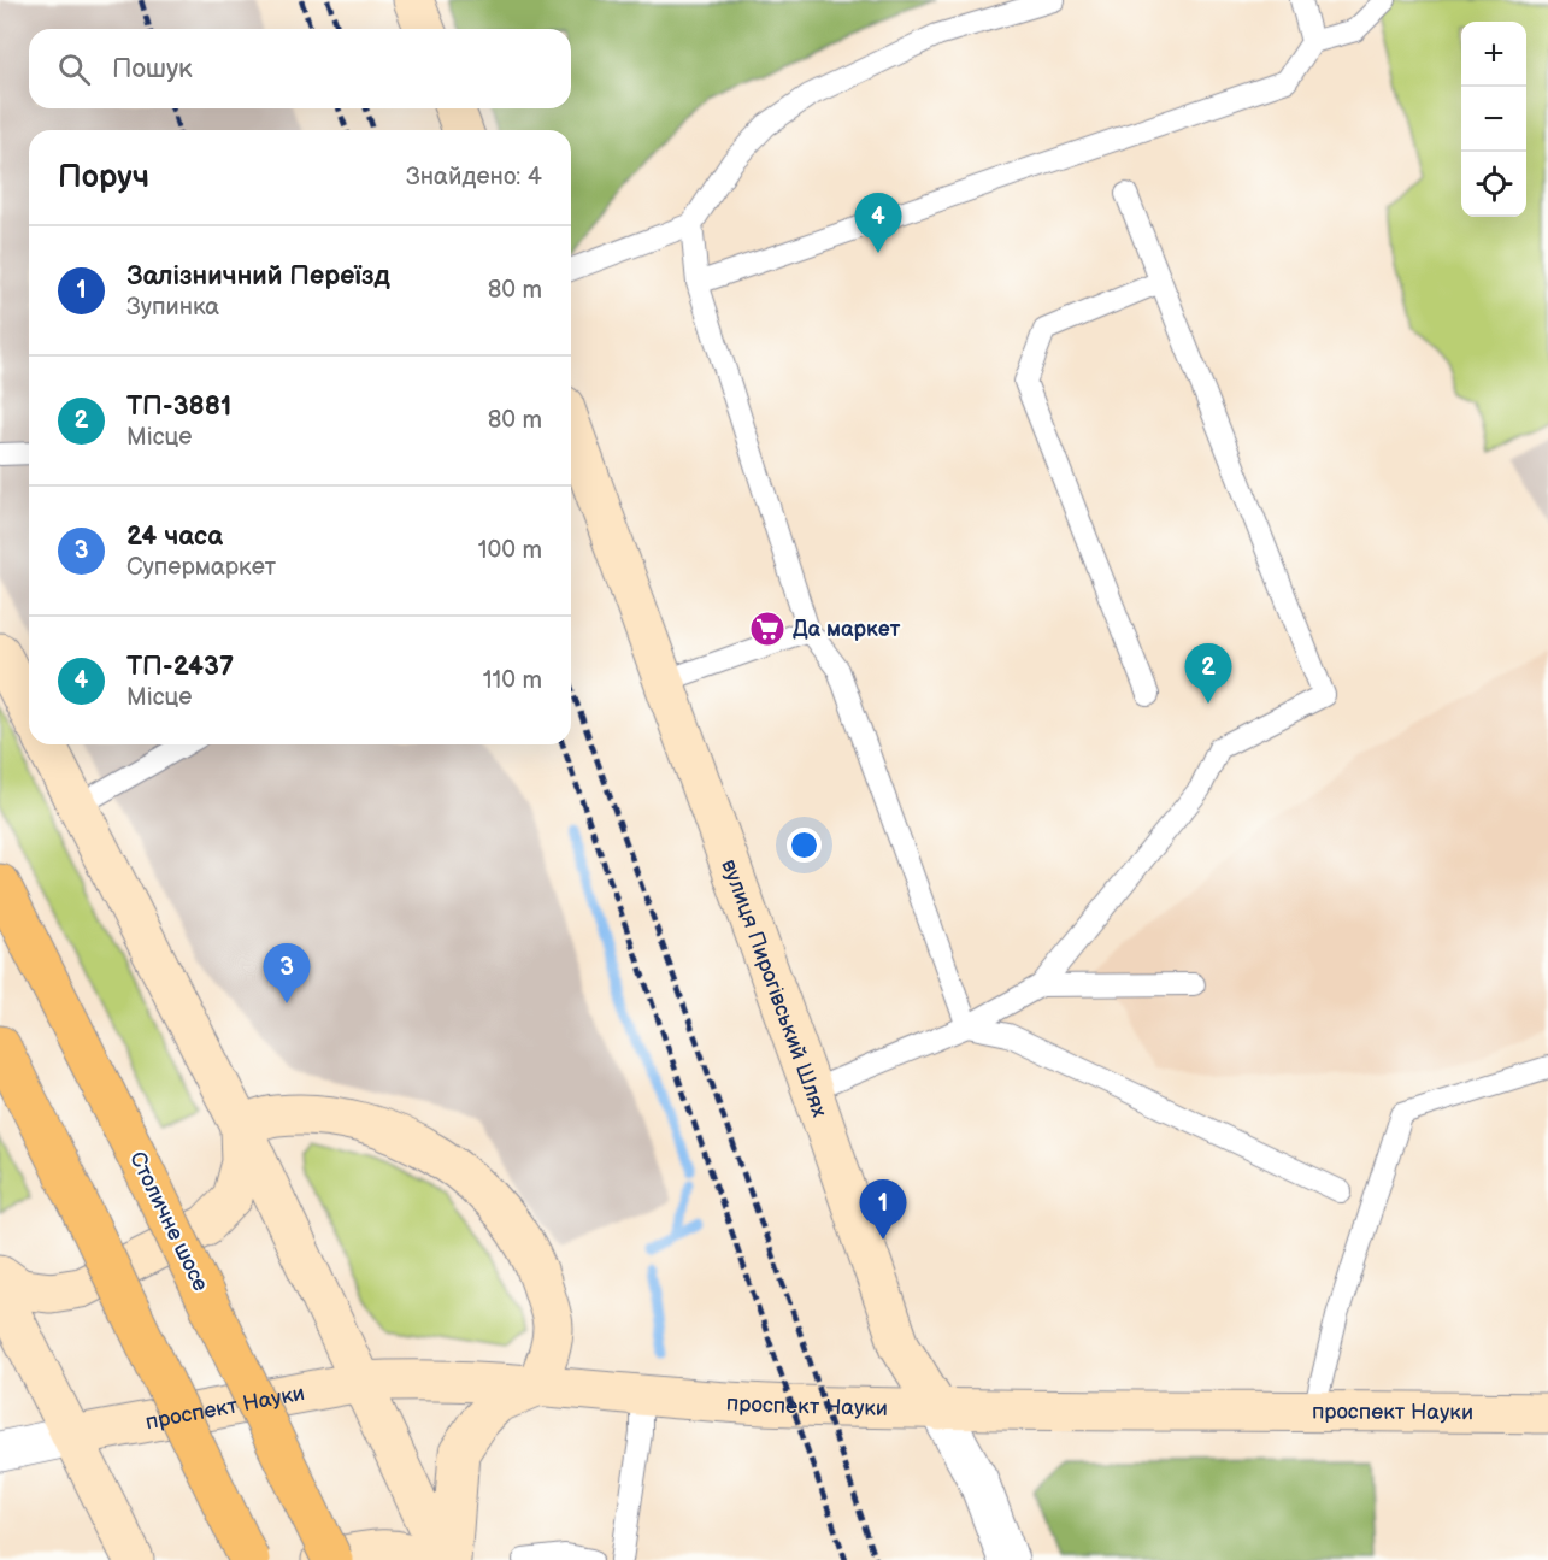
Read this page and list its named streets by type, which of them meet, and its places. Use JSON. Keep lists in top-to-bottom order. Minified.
{"streets":{"highway":["Столичне шосе"],"main road":["вулиця Пирогівський Шлях","проспект Науки"]},"crossings":[["вулиця Пирогівський Шлях","проспект Науки"]],"places":{"supermarket":["Да маркет"]},"page":{"map_buttons":["+","−"],"search":"Пошук","heading":["Поруч","Знайдено: 4"],"pins":["4","2","3","1"],"list":[{"mark":"1","name":"Залізничний Переїзд","note":"Зупинка","value":"80 m"},{"mark":"2","name":"ТП-3881","note":"Місце","value":"80 m"},{"mark":"3","name":"24 часа","note":"Супермаркет","value":"100 m"},{"mark":"4","name":"ТП-2437","note":"Місце","value":"110 m"}]}}
